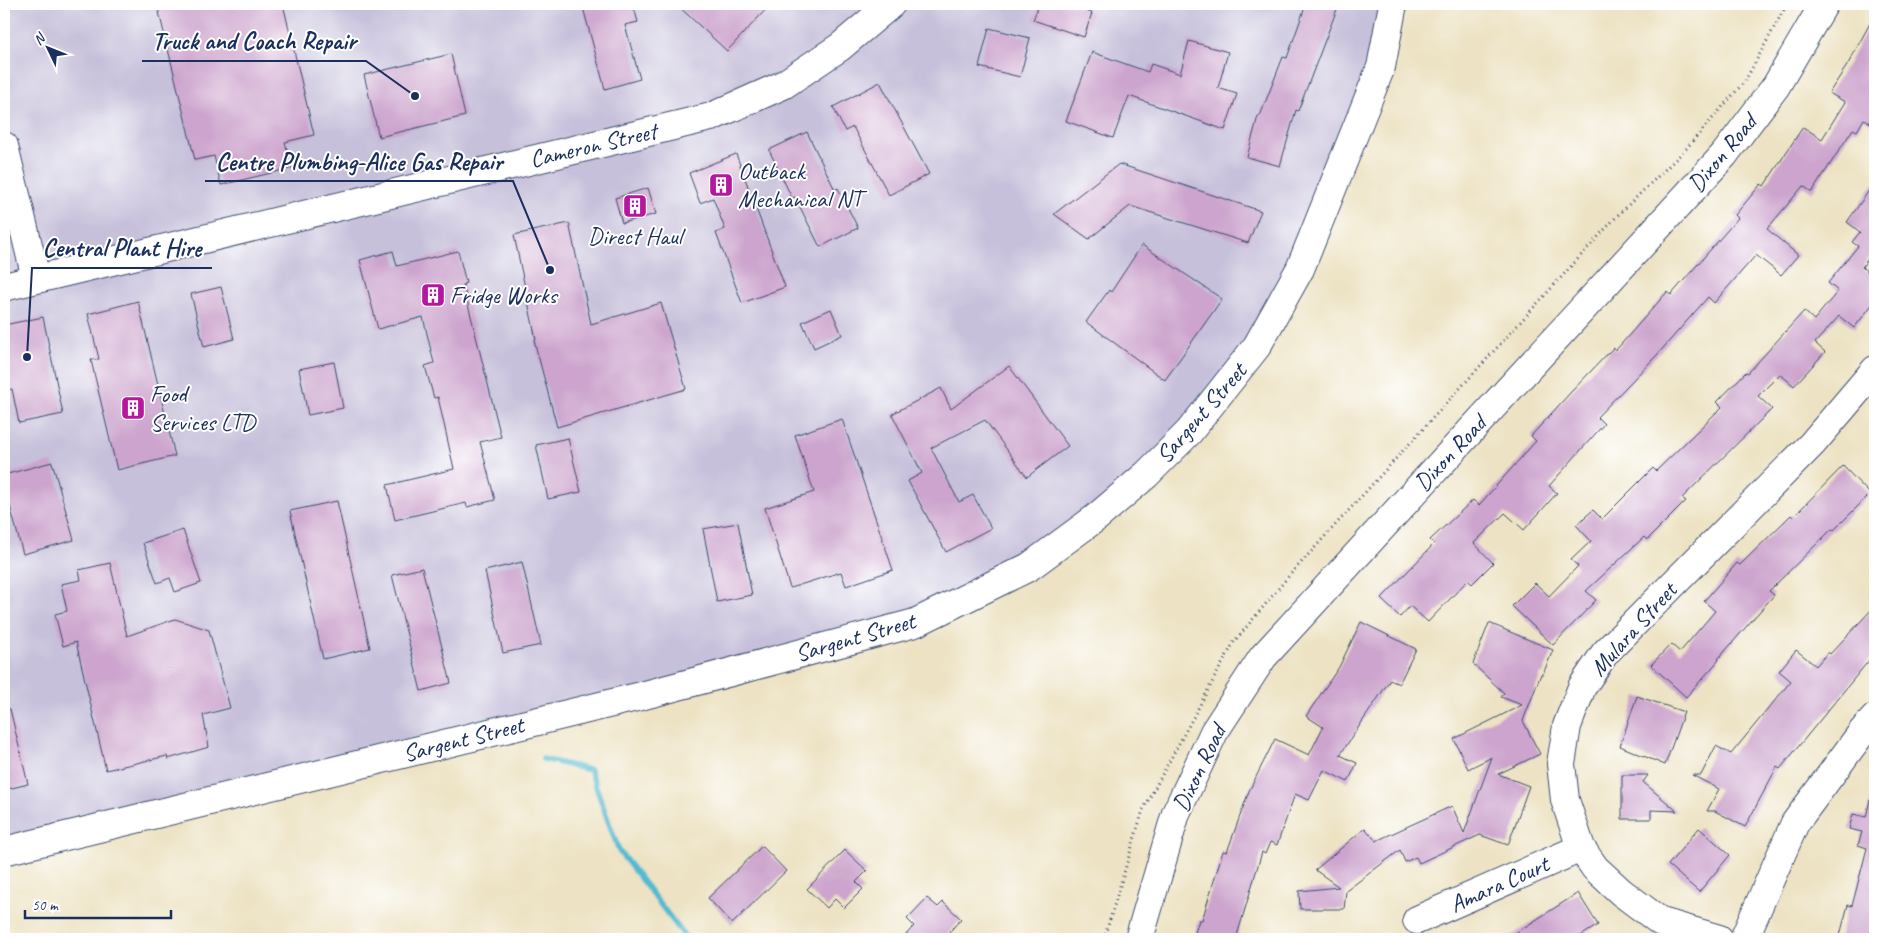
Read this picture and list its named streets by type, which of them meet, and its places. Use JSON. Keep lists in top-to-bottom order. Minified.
{"streets":{"street":["Cameron Street","Dixon Road","Sargent Street","Mulara Street","Amara Court"]},"crossings":[["Mulara Street","Amara Court"]],"places":{"other":["Truck and Coach Repair","Centre Plumbing-Alice Gas Repair","Central Plant Hire"],"building":["Outback Mechanical NT","Direct Haul","Fridge Works","Food Services LTD"]},"scale_bar":"50 m","north":"top left"}
